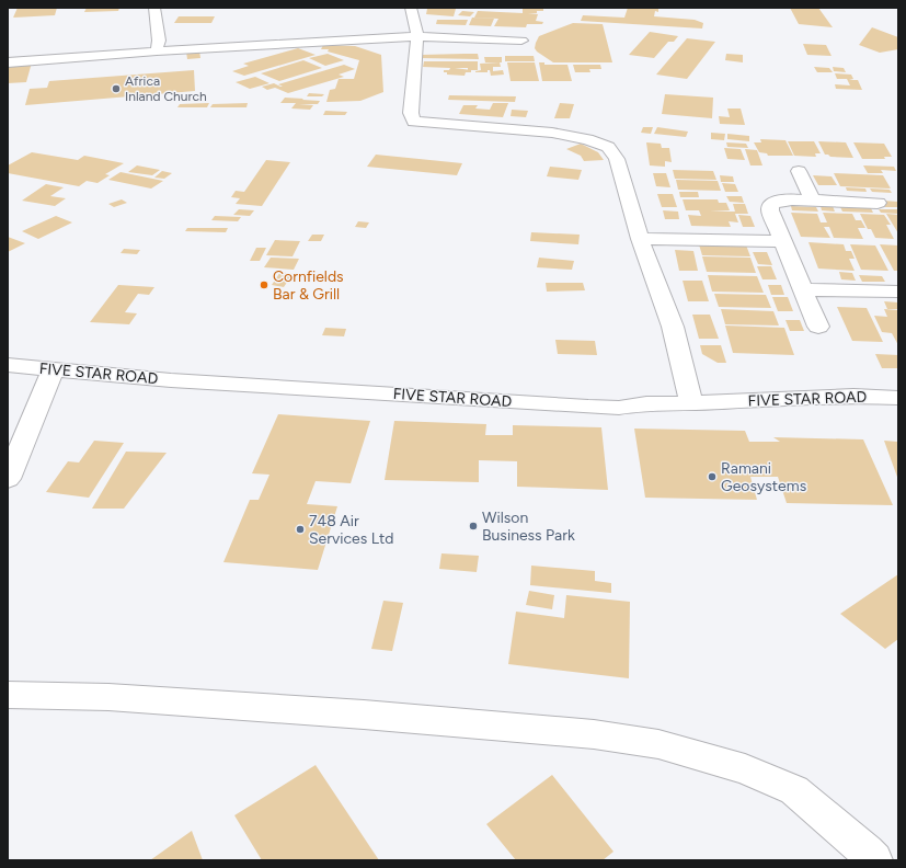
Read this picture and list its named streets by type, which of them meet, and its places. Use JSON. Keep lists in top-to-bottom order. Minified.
{"streets":{"street":["FIVE STAR ROAD"]},"places":["Africa Inland Church","Cornfields Bar & Grill","Ramani Geosystems","Wilson Business Park","748 Air Services Ltd"]}
